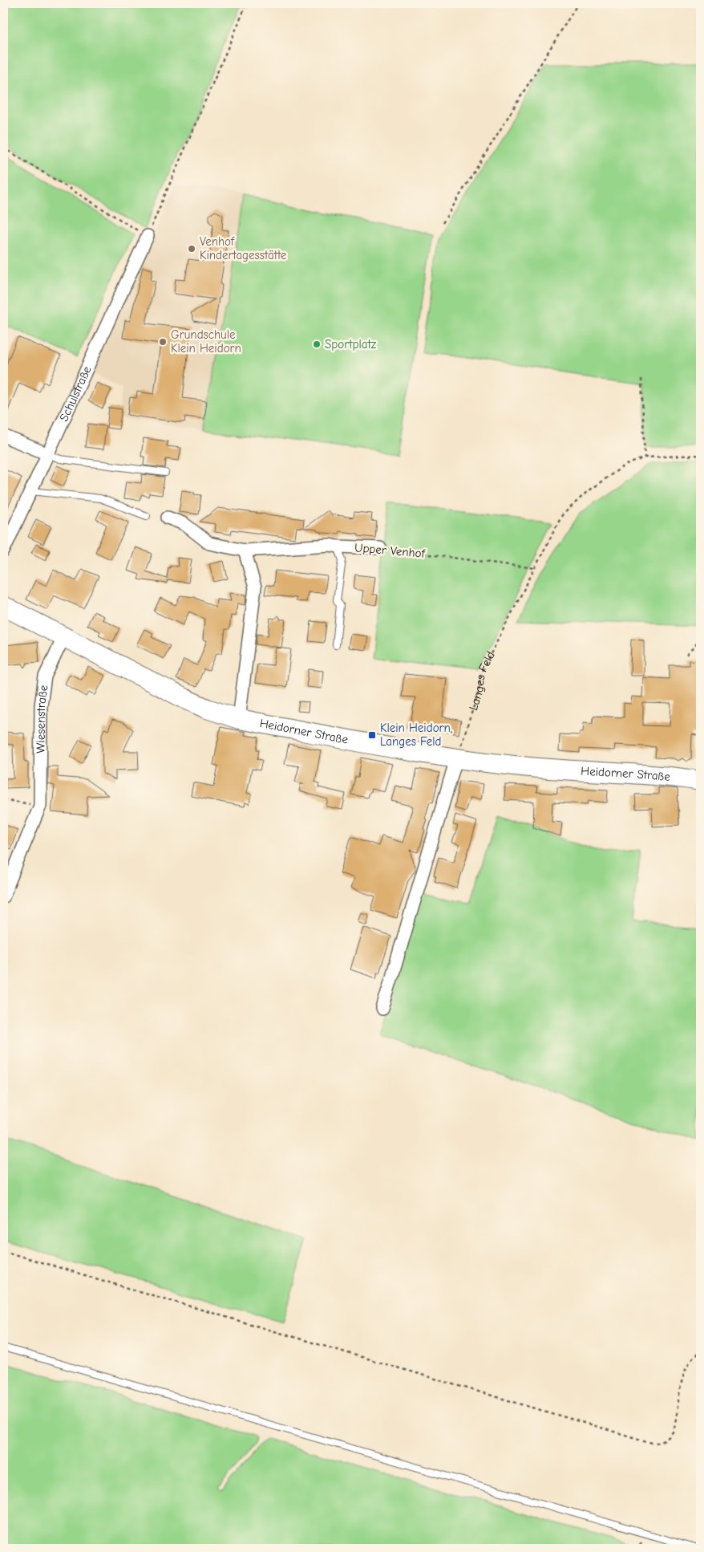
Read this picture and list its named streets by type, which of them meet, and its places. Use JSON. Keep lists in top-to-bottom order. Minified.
{"streets":{"main road":["Heidorner Straße"],"street":["Schulstraße","Upper Venhof","Wiesenstraße"],"path":["Langes Feld"]},"crossings":[["Upper Venhof","Langes Feld"],["Langes Feld","Heidorner Straße"],["Wiesenstraße","Heidorner Straße"]],"places":{"other":["Venhof Kindertagesstätte","Grundschule Klein Heidorn","Sportplatz"],"transit":["Klein Heidorn, Langes Feld"]}}
